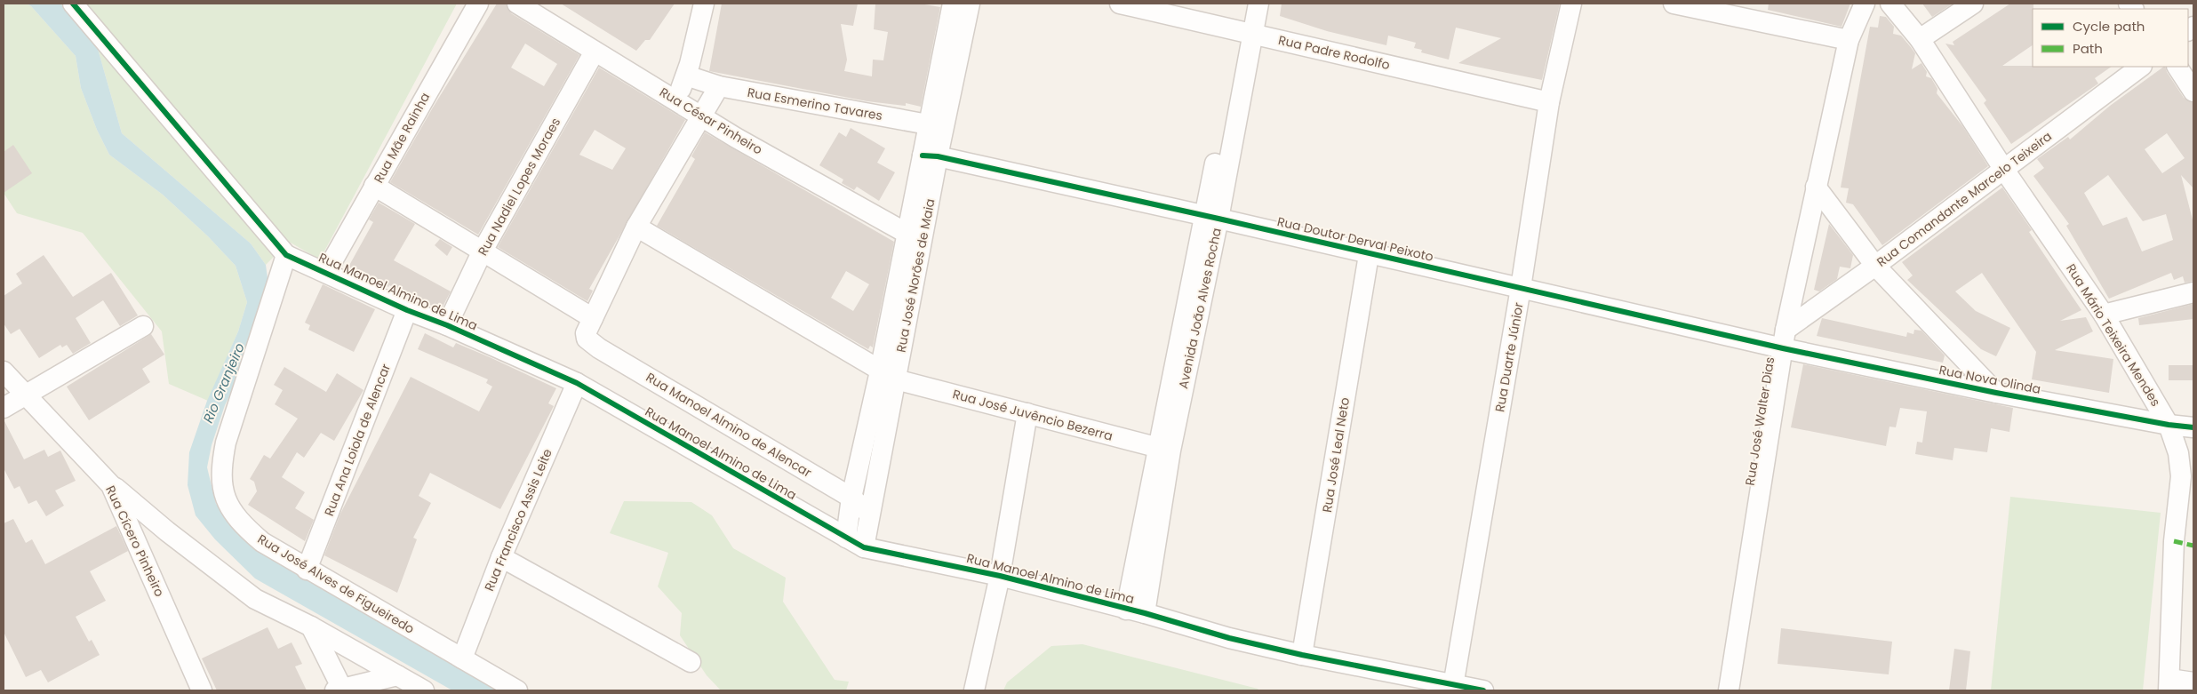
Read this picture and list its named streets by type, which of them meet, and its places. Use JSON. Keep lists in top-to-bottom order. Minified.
{"streets":{"street":["Rua Padre Rodolfo","Rua Esmerino Tavares","Rua César Pinheiro","Rua Mãe Rainha","Rua Nadiel Lopes Moraes","Rua Comandante Marcelo Teixeira","Rua Doutor Derval Peixoto","Rua José Norões de Maia","Rua Manoel Almino de Lima","Avenida João Alves Rocha","Rua Mário Teixeira Mendes","Rua Duarte Júnior","Rua Nova Olinda","Rua José Juvêncio Bezerra","Rua José Walter Dias","Rua Manoel Almino de Alencar","Rua Ana Loiola de Alencar","Rua José Leal Neto","Rua Francisco Assis Leite","Rua Cícero Pinheiro","Rua José Alves de Figueiredo"]},"crossings":[["Rua Padre Rodolfo","Avenida João Alves Rocha"],["Rua Padre Rodolfo","Rua Duarte Júnior"],["Rua Esmerino Tavares","Rua José Norões de Maia"],["Rua César Pinheiro","Rua Nadiel Lopes Moraes"],["Rua César Pinheiro","Rua José Norões de Maia"],["Rua Mãe Rainha","Rua Manoel Almino de Lima"],["Rua Nadiel Lopes Moraes","Rua Manoel Almino de Lima"],["Rua Comandante Marcelo Teixeira","Rua Doutor Derval Peixoto"],["Rua Comandante Marcelo Teixeira","Rua Mário Teixeira Mendes"],["Rua Comandante Marcelo Teixeira","Rua Nova Olinda"],["Rua Comandante Marcelo Teixeira","Rua José Walter Dias"],["Rua Doutor Derval Peixoto","Rua José Norões de Maia"],["Rua Doutor Derval Peixoto","Avenida João Alves Rocha"],["Rua Doutor Derval Peixoto","Rua Duarte Júnior"],["Rua Doutor Derval Peixoto","Rua Nova Olinda"],["Rua Doutor Derval Peixoto","Rua José Walter Dias"],["Rua Doutor Derval Peixoto","Rua José Leal Neto"],["Rua José Norões de Maia","Rua Manoel Almino de Lima"],["Rua José Norões de Maia","Rua José Juvêncio Bezerra"],["Rua José Norões de Maia","Rua Manoel Almino de Alencar"],["Rua Manoel Almino de Lima","Avenida João Alves Rocha"],["Rua Manoel Almino de Lima","Rua Duarte Júnior"],["Rua Manoel Almino de Lima","Rua Ana Loiola de Alencar"],["Rua Manoel Almino de Lima","Rua José Leal Neto"],["Rua Manoel Almino de Lima","Rua Francisco Assis Leite"],["Rua Manoel Almino de Lima","Rua José Alves de Figueiredo"],["Avenida João Alves Rocha","Rua José Juvêncio Bezerra"],["Rua Mário Teixeira Mendes","Rua Nova Olinda"],["Rua Nova Olinda","Rua José Walter Dias"],["Rua Ana Loiola de Alencar","Rua José Alves de Figueiredo"],["Rua Francisco Assis Leite","Rua José Alves de Figueiredo"]],"water":["Rio Granjeiro"],"legend":["Cycle path","Path"]}
